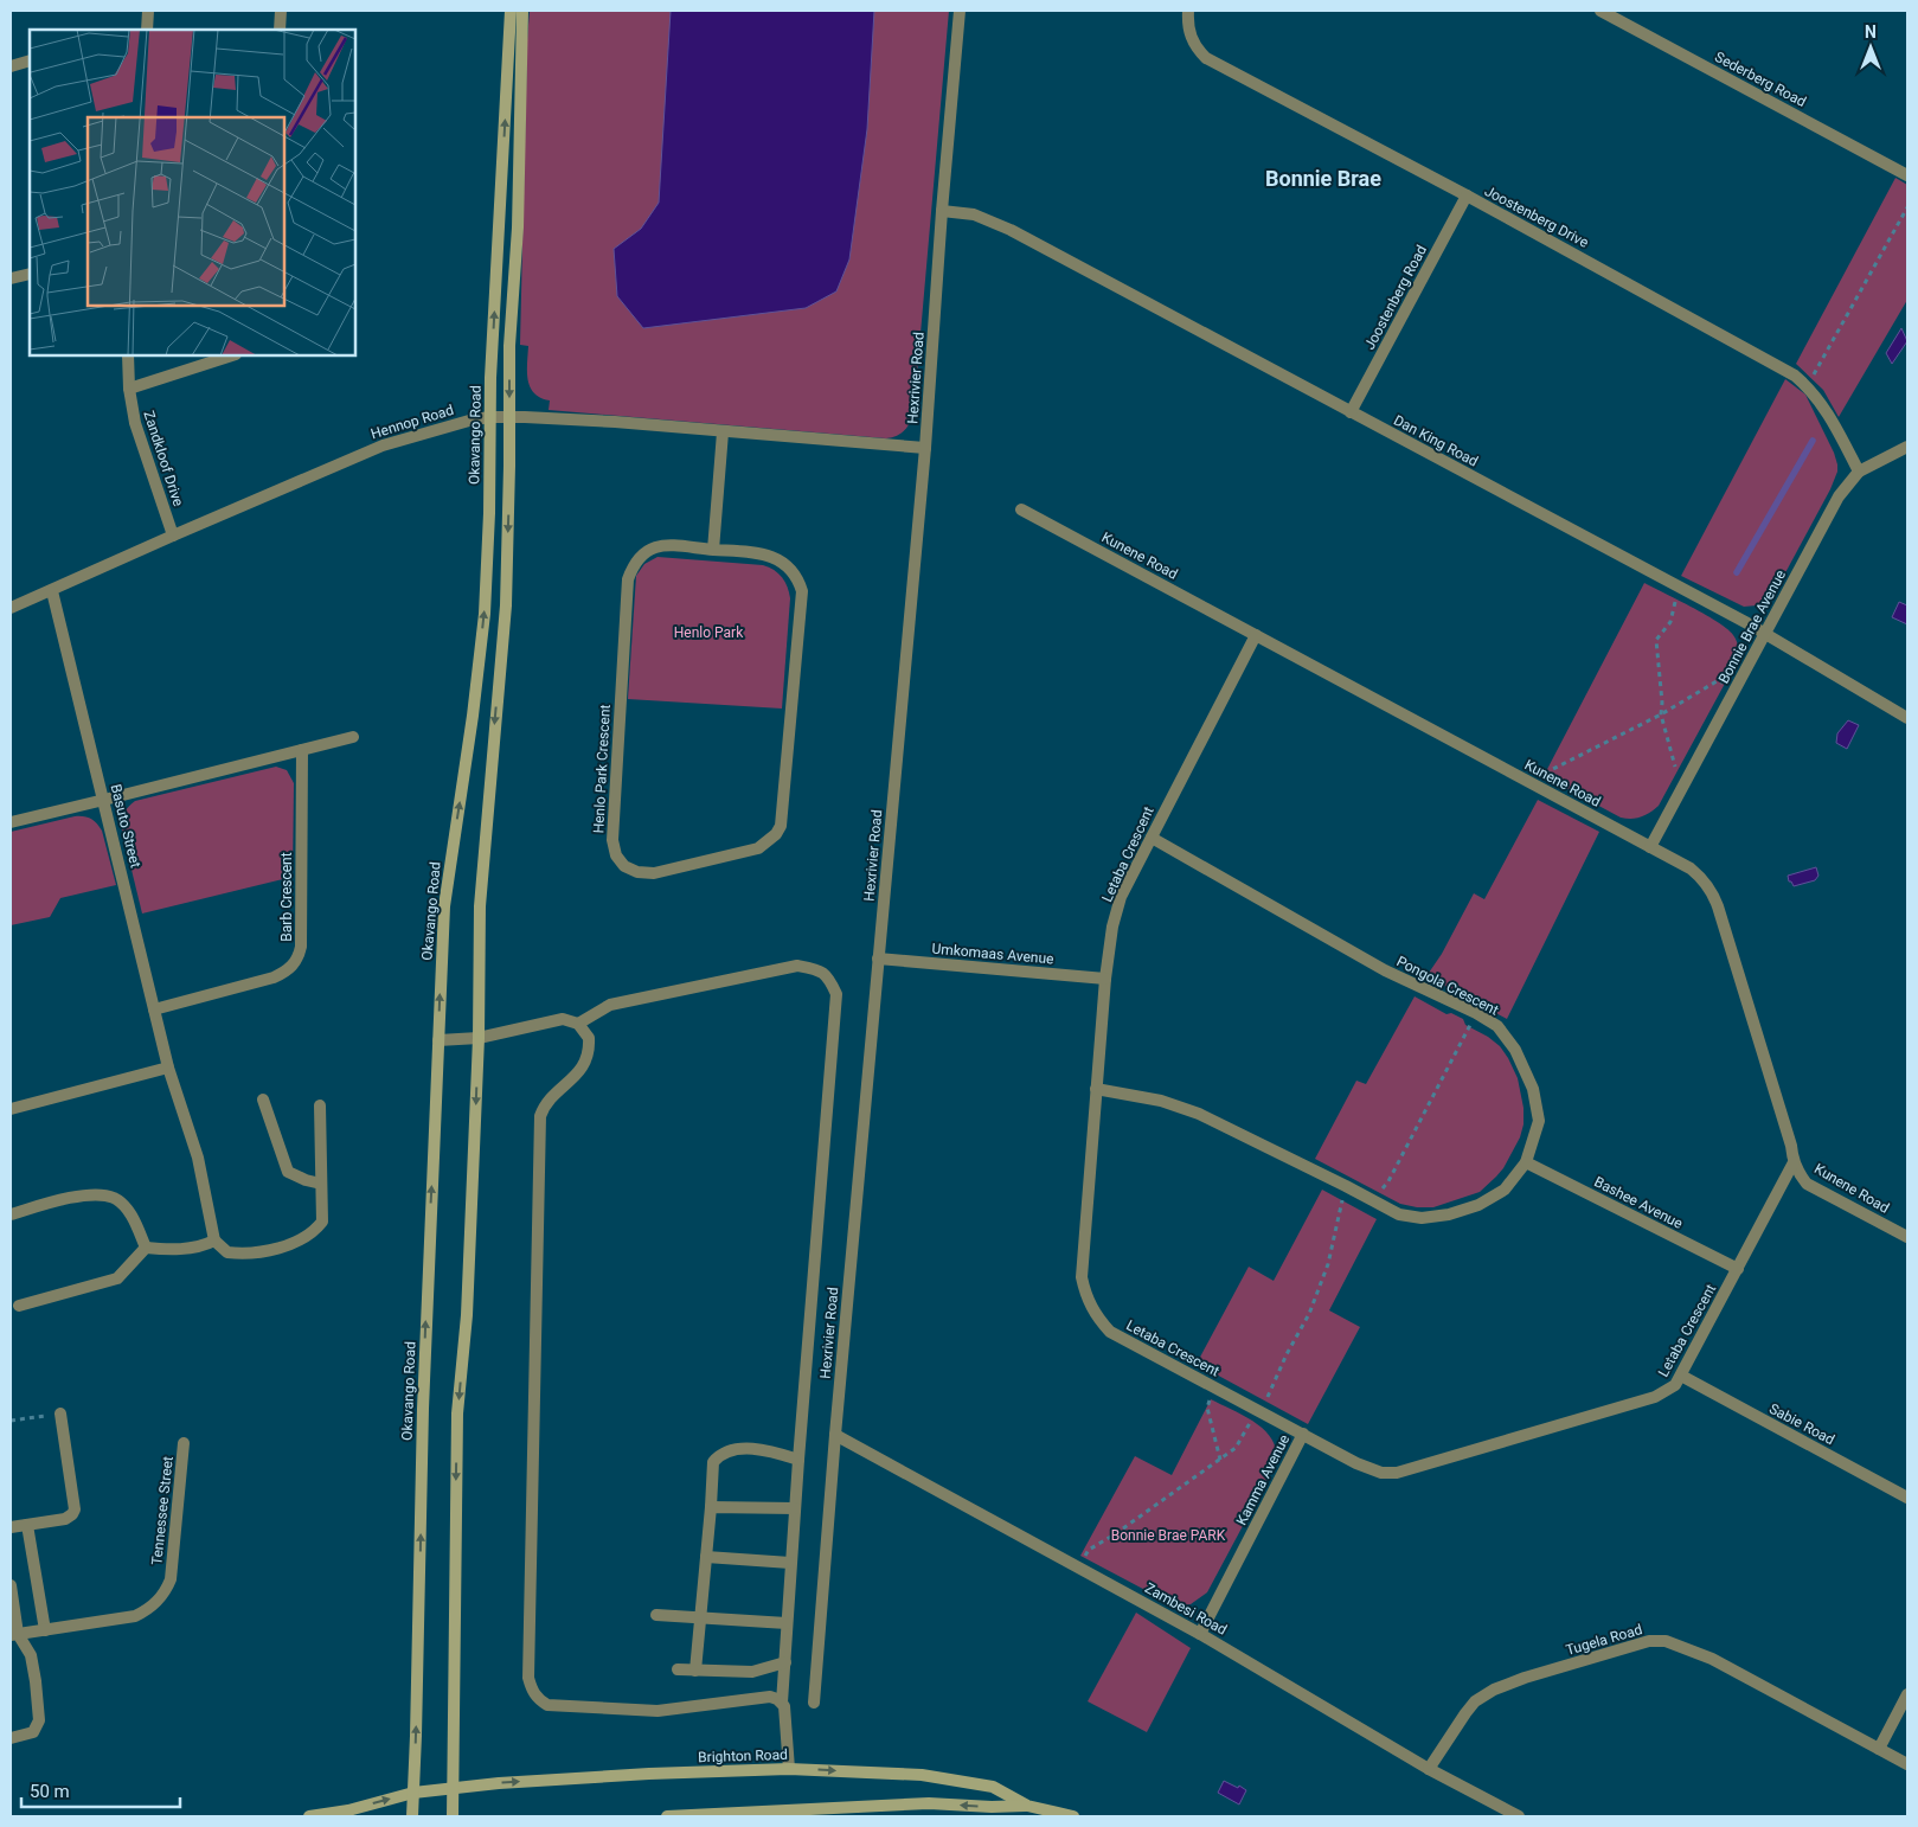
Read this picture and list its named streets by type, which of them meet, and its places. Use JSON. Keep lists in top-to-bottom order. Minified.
{"streets":{"main road":["Okavango Road","Brighton Road"],"street":["Sederberg Road","Joostenberg Drive","Joostenberg Road","Hexrivier Road","Hennop Road","Dan King Road","Zandkloof Drive","Kunene Road","Bonnie Brae Avenue","Henlo Park Crescent","Basuto Street","Letaba Crescent","Barb Crescent","Umkomaas Avenue","Pongola Crescent","Bashee Avenue","Sabie Road","Kamma Avenue","Tennessee Street","Zambesi Road","Tugela Road"]},"crossings":[["Joostenberg Drive","Joostenberg Road"],["Joostenberg Drive","Bonnie Brae Avenue"],["Joostenberg Road","Dan King Road"],["Hexrivier Road","Hennop Road"],["Hexrivier Road","Dan King Road"],["Hexrivier Road","Umkomaas Avenue"],["Hexrivier Road","Zambesi Road"],["Hennop Road","Okavango Road"],["Hennop Road","Zandkloof Drive"],["Hennop Road","Basuto Street"],["Okavango Road","Brighton Road"],["Dan King Road","Bonnie Brae Avenue"],["Kunene Road","Bonnie Brae Avenue"],["Kunene Road","Letaba Crescent"],["Basuto Street","Barb Crescent"],["Letaba Crescent","Umkomaas Avenue"],["Letaba Crescent","Pongola Crescent"],["Letaba Crescent","Bashee Avenue"],["Letaba Crescent","Sabie Road"],["Letaba Crescent","Kamma Avenue"],["Pongola Crescent","Bashee Avenue"],["Kamma Avenue","Zambesi Road"],["Zambesi Road","Tugela Road"]],"districts":["Bonnie Brae"],"parks":["Henlo Park","Bonnie Brae PARK"],"scale_bar":"50 m","north":"top"}
